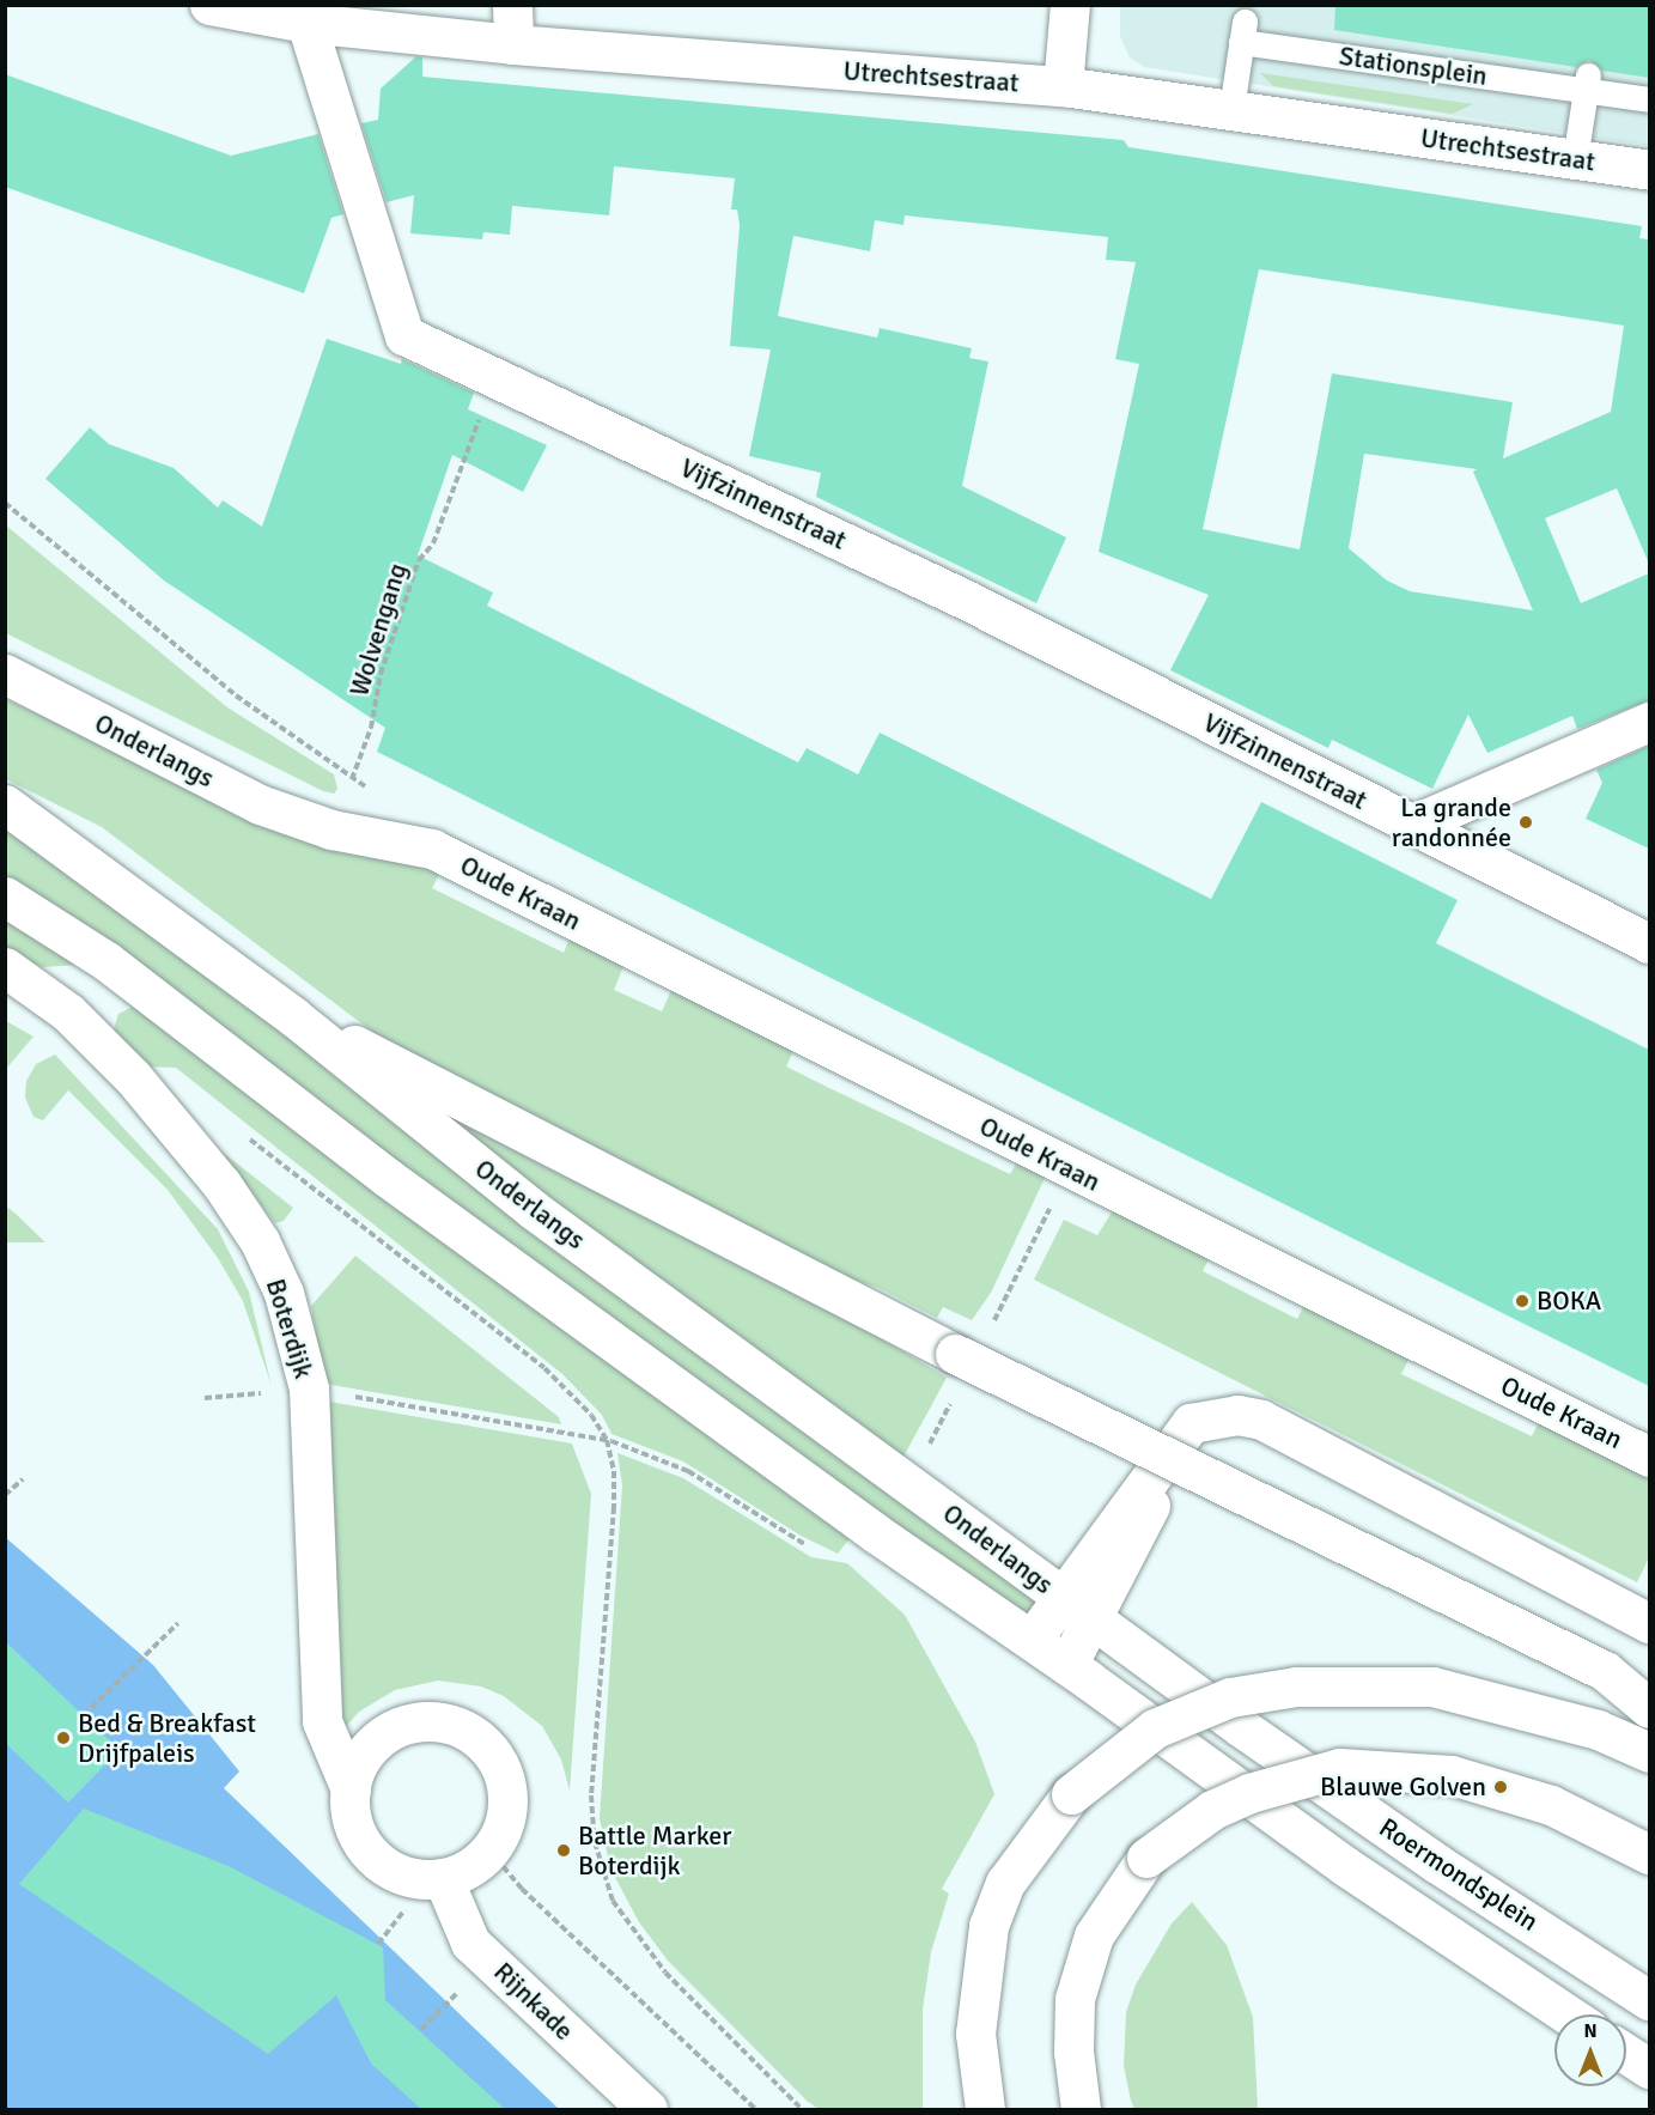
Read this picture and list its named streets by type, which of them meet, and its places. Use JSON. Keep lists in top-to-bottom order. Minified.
{"streets":{"street":["Utrechtsestraat","Vijfzinnenstraat","Onderlangs","Oude Kraan","Boterdijk","Roermondsplein","Rijnkade"],"lane":["Stationsplein"],"path":["Wolvengang"]},"crossings":[["Stationsplein","Utrechtsestraat"],["Utrechtsestraat","Vijfzinnenstraat"],["Wolvengang","Onderlangs"],["Onderlangs","Oude Kraan"],["Onderlangs","Roermondsplein"],["Boterdijk","Rijnkade"]],"places":["La grande randonnée","BOKA","Bed & Breakfast Drijfpaleis","Blauwe Golven","Battle Marker Boterdijk"],"north":"top"}
